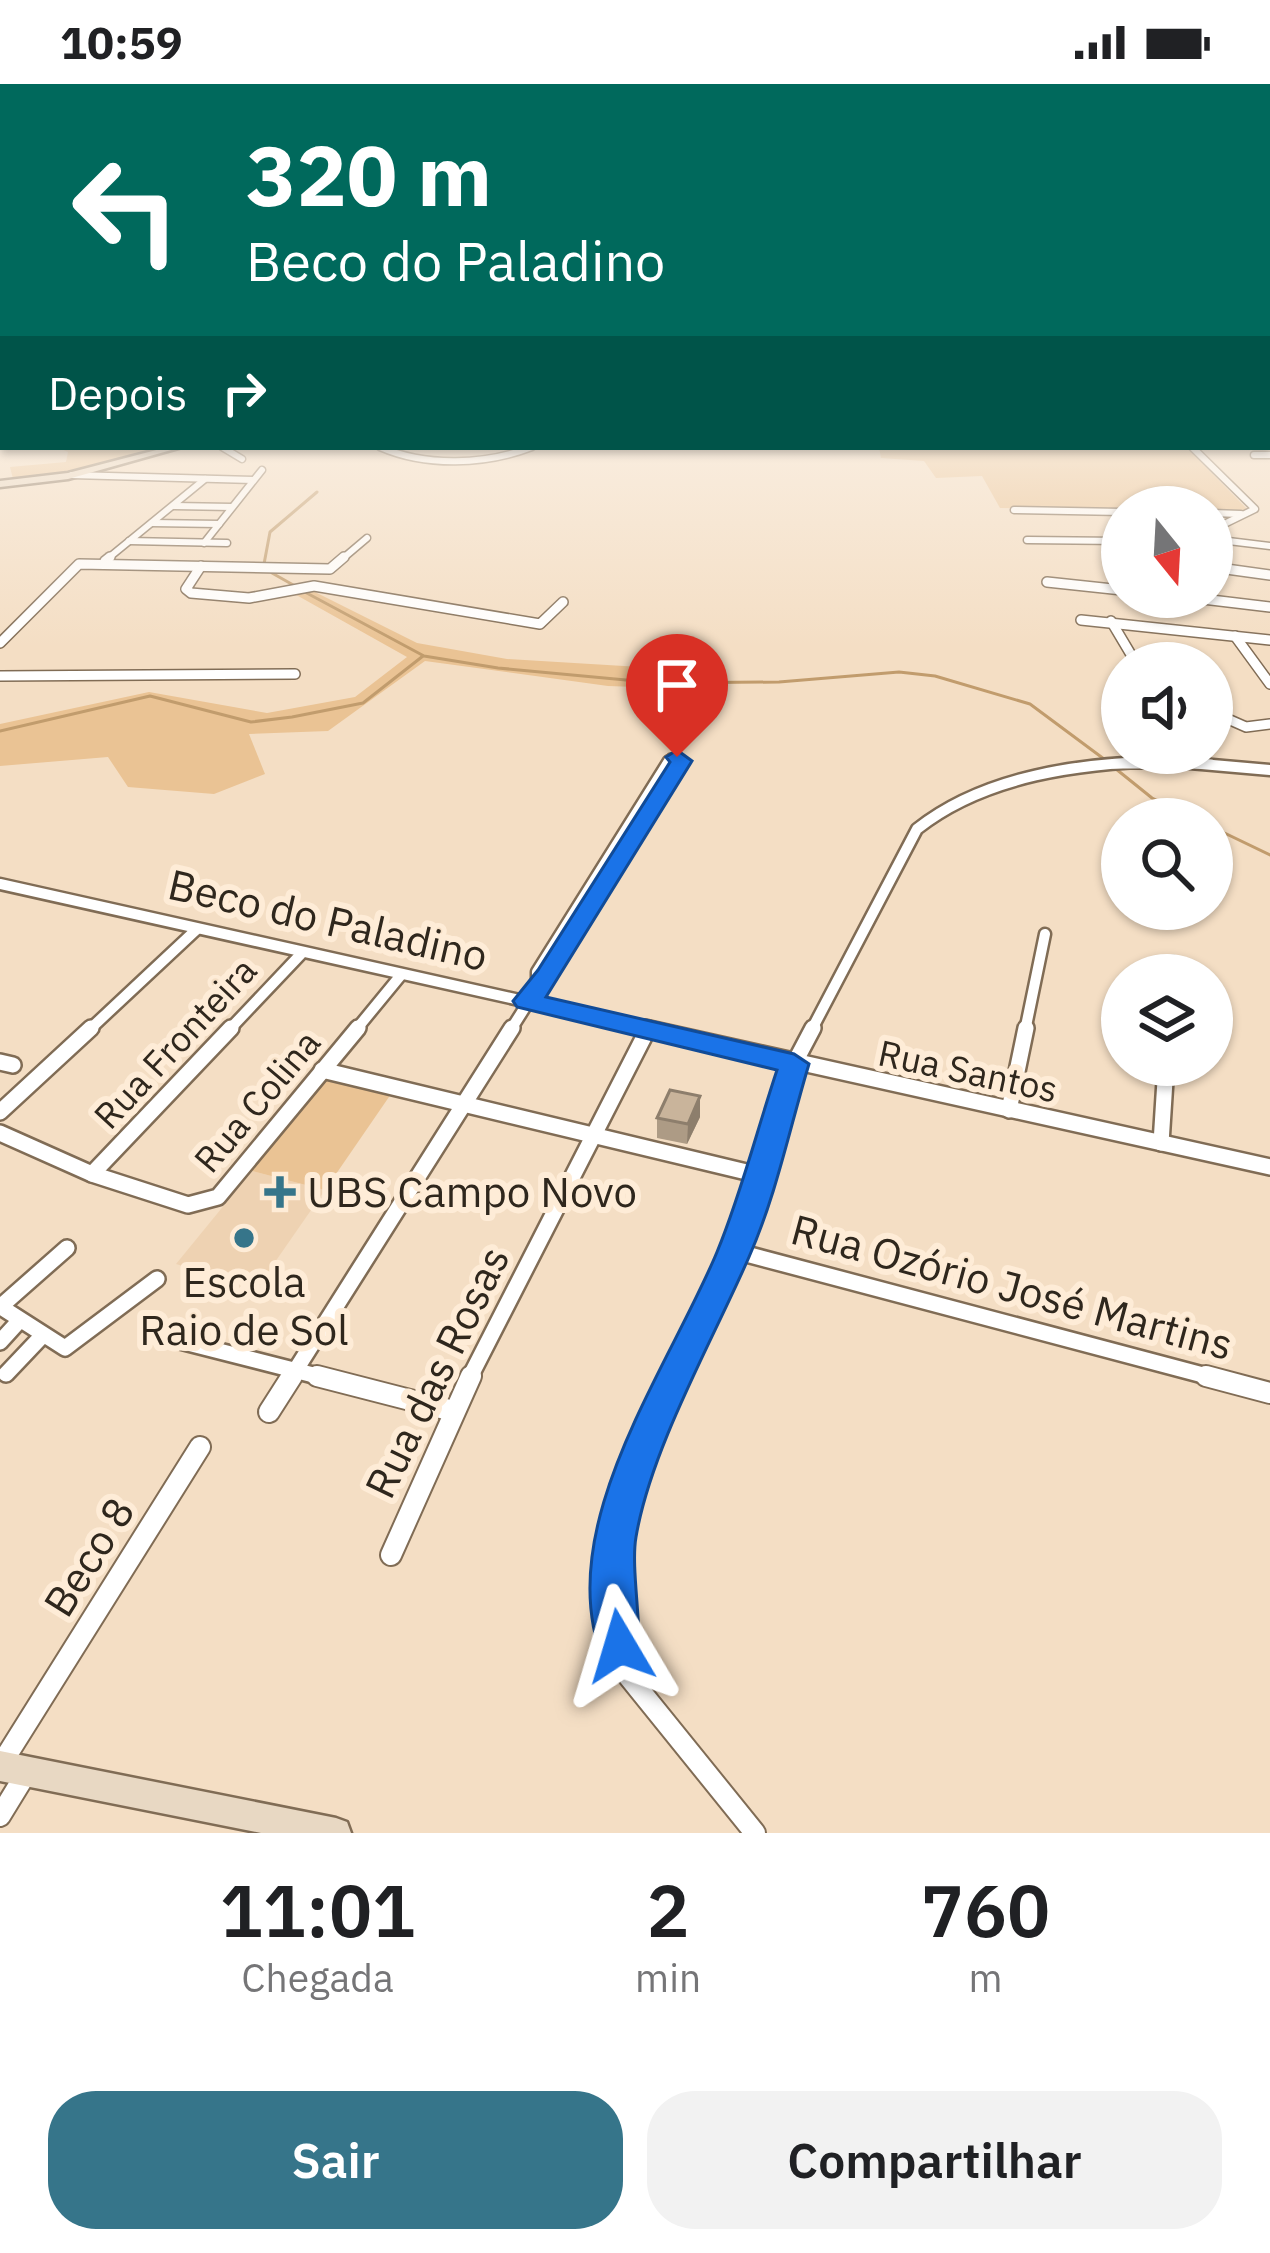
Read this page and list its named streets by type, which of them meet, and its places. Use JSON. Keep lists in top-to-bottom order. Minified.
{"streets":{"street":["Beco do Paladino","Rua Fronteira","Rua Santos","Rua Colina","Rua Ozório José Martins","Rua das Rosas","Beco 8"]},"crossings":[["Beco do Paladino","Rua Fronteira"],["Beco do Paladino","Rua Santos"],["Beco do Paladino","Rua Colina"],["Beco do Paladino","Rua das Rosas"],["Rua Fronteira","Rua Colina"]],"places":{"health":["UBS Campo Novo"],"other":["Escola Raio de Sol"]},"north":"bottom","page":{"status":"10:59","turn":["320 m","Beco do Paladino"],"then":"Depois","eta":["11:01","Chegada","2","min","760","m"],"buttons":["Sair","Compartilhar"]}}
